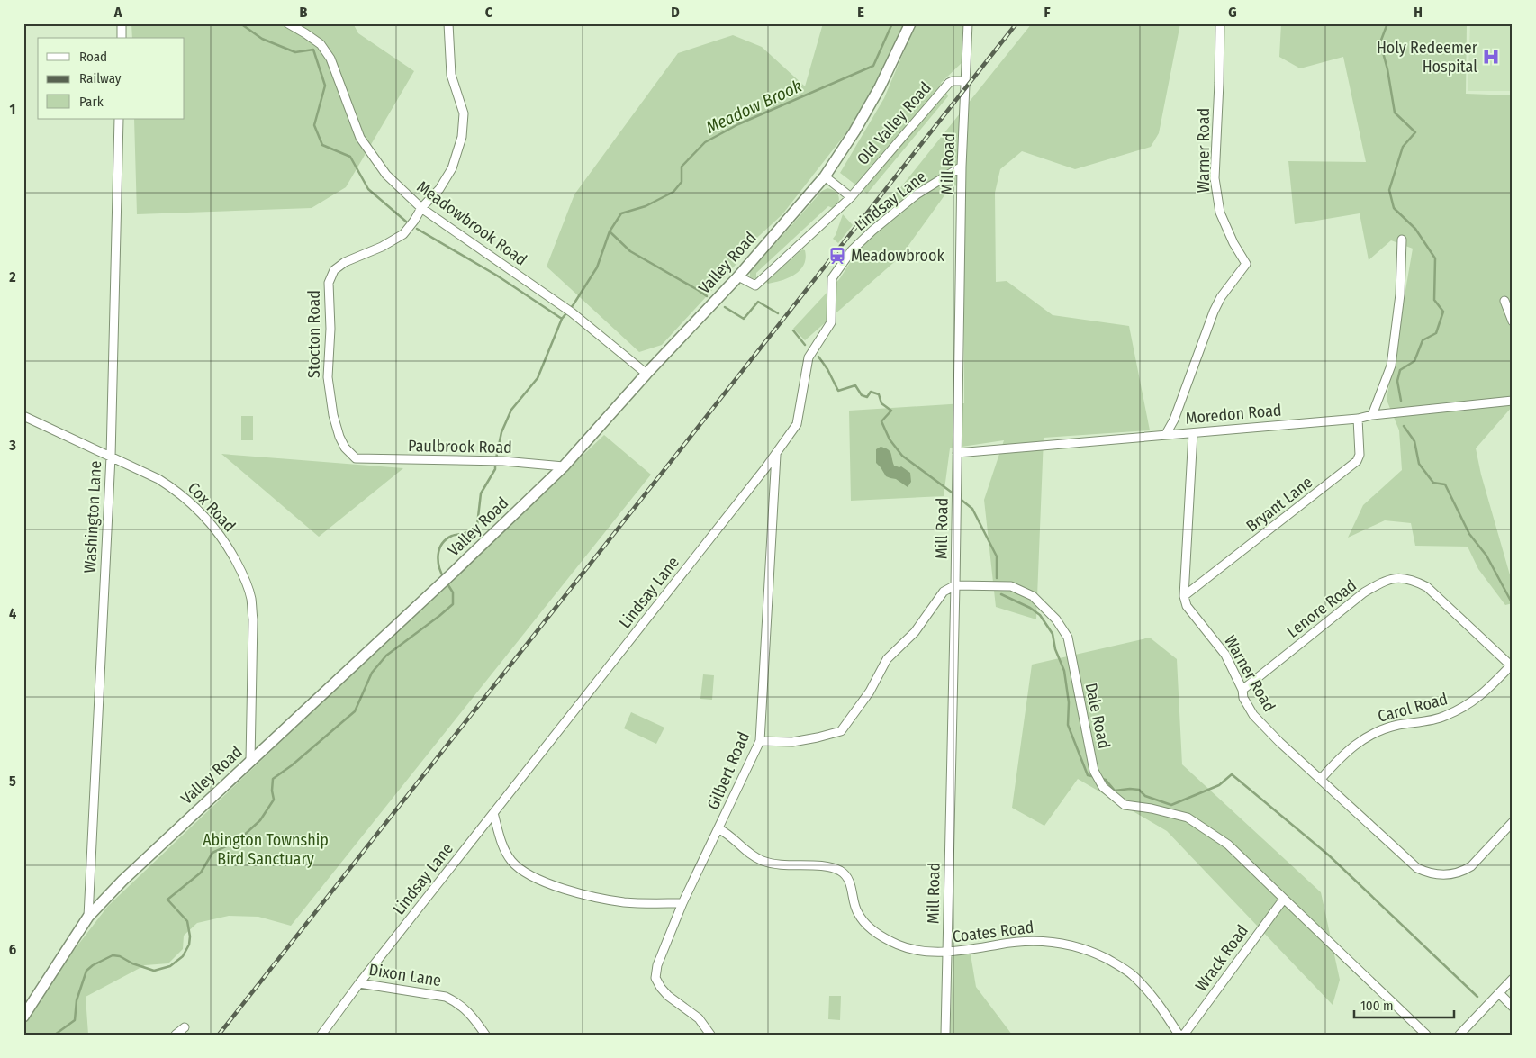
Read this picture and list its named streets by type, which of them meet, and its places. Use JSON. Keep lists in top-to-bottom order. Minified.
{"streets":{"main road":["Valley Road"],"street":["Old Valley Road","Warner Road","Mill Road","Lindsay Lane","Meadowbrook Road","Stocton Road","Moredon Road","Paulbrook Road","Bryant Lane","Cox Road","Washington Lane","Lenore Road","Carol Road","Dale Road","Gilbert Road","Coates Road","Wrack Road","Dixon Lane"]},"crossings":[["Old Valley Road","Mill Road"],["Old Valley Road","Valley Road"],["Warner Road","Moredon Road"],["Warner Road","Bryant Lane"],["Warner Road","Lenore Road"],["Warner Road","Carol Road"],["Mill Road","Lindsay Lane"],["Mill Road","Moredon Road"],["Mill Road","Dale Road"],["Mill Road","Coates Road"],["Lindsay Lane","Gilbert Road"],["Lindsay Lane","Dixon Lane"],["Meadowbrook Road","Valley Road"],["Meadowbrook Road","Stocton Road"],["Valley Road","Paulbrook Road"],["Valley Road","Cox Road"],["Valley Road","Washington Lane"],["Stocton Road","Paulbrook Road"],["Moredon Road","Bryant Lane"],["Cox Road","Washington Lane"],["Lenore Road","Carol Road"],["Dale Road","Wrack Road"],["Gilbert Road","Coates Road"]],"water":["Meadow Brook"],"parks":["Abington Township Bird Sanctuary"],"places":{"hospital":["Holy Redeemer Hospital"],"station":["Meadowbrook"]},"legend":["Road","Railway","Park"],"scale_bar":"100 m","grid":{"columns":["A","B","C","D","E","F","G","H"],"rows":["1","2","3","4","5","6"]}}
